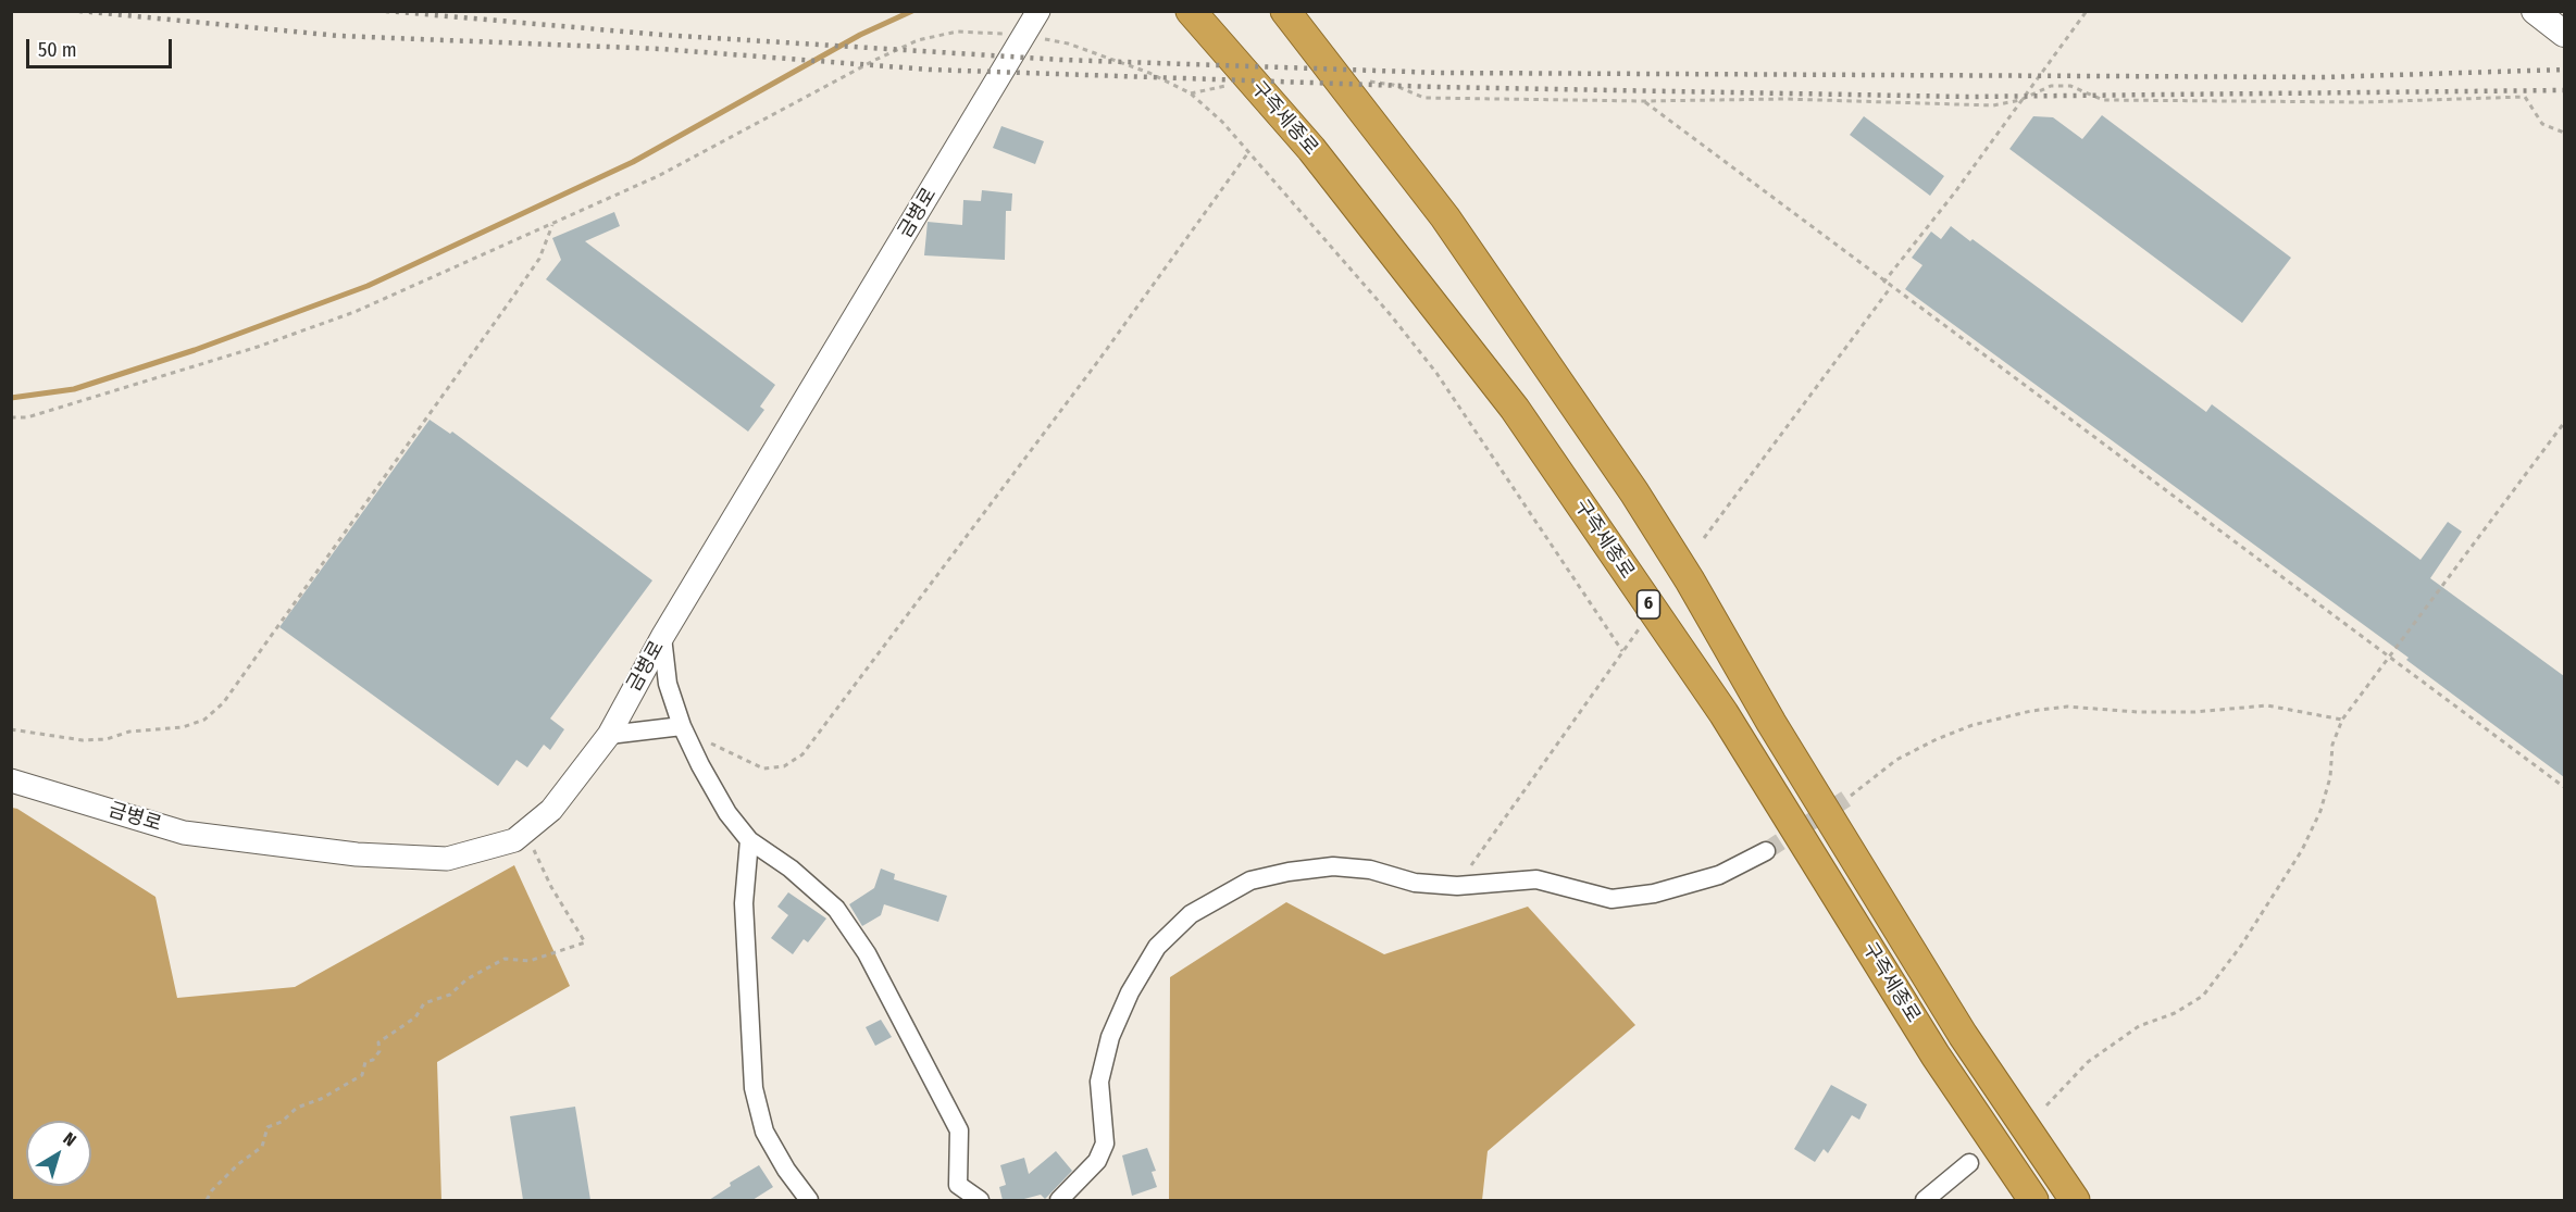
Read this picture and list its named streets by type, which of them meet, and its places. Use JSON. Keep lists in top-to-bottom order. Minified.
{"streets":{"highway":["구즉세종로","6"],"street":["금병로"]},"scale_bar":"50 m","north":"top right"}
